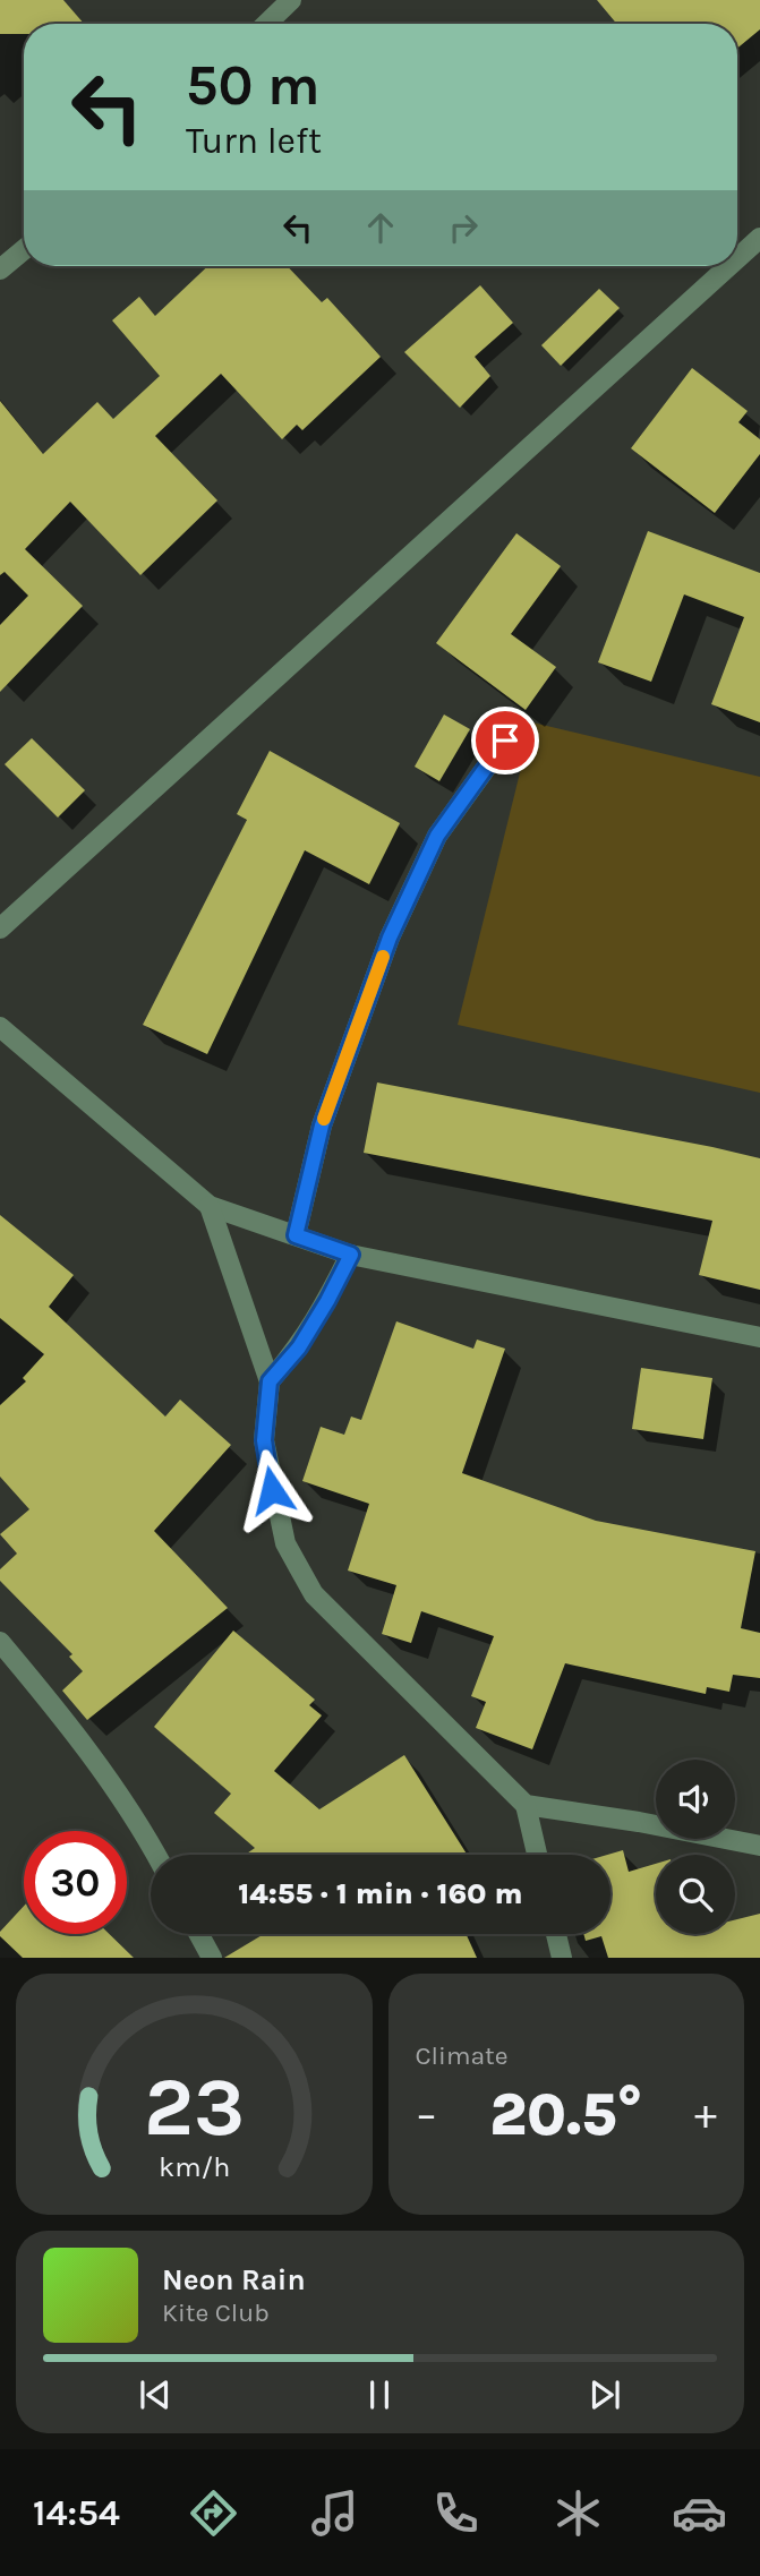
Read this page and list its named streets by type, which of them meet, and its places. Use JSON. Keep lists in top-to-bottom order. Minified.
{"page":{"turn":["50 m","Turn left"],"limit":"30","trip":"14:55 · 1 min · 160 m","tile":"Climate","heat":["−","20.5°","+"],"song":["Neon Rain","Kite Club"],"tabs":"14:54","gauge":["23","km/h"]}}
